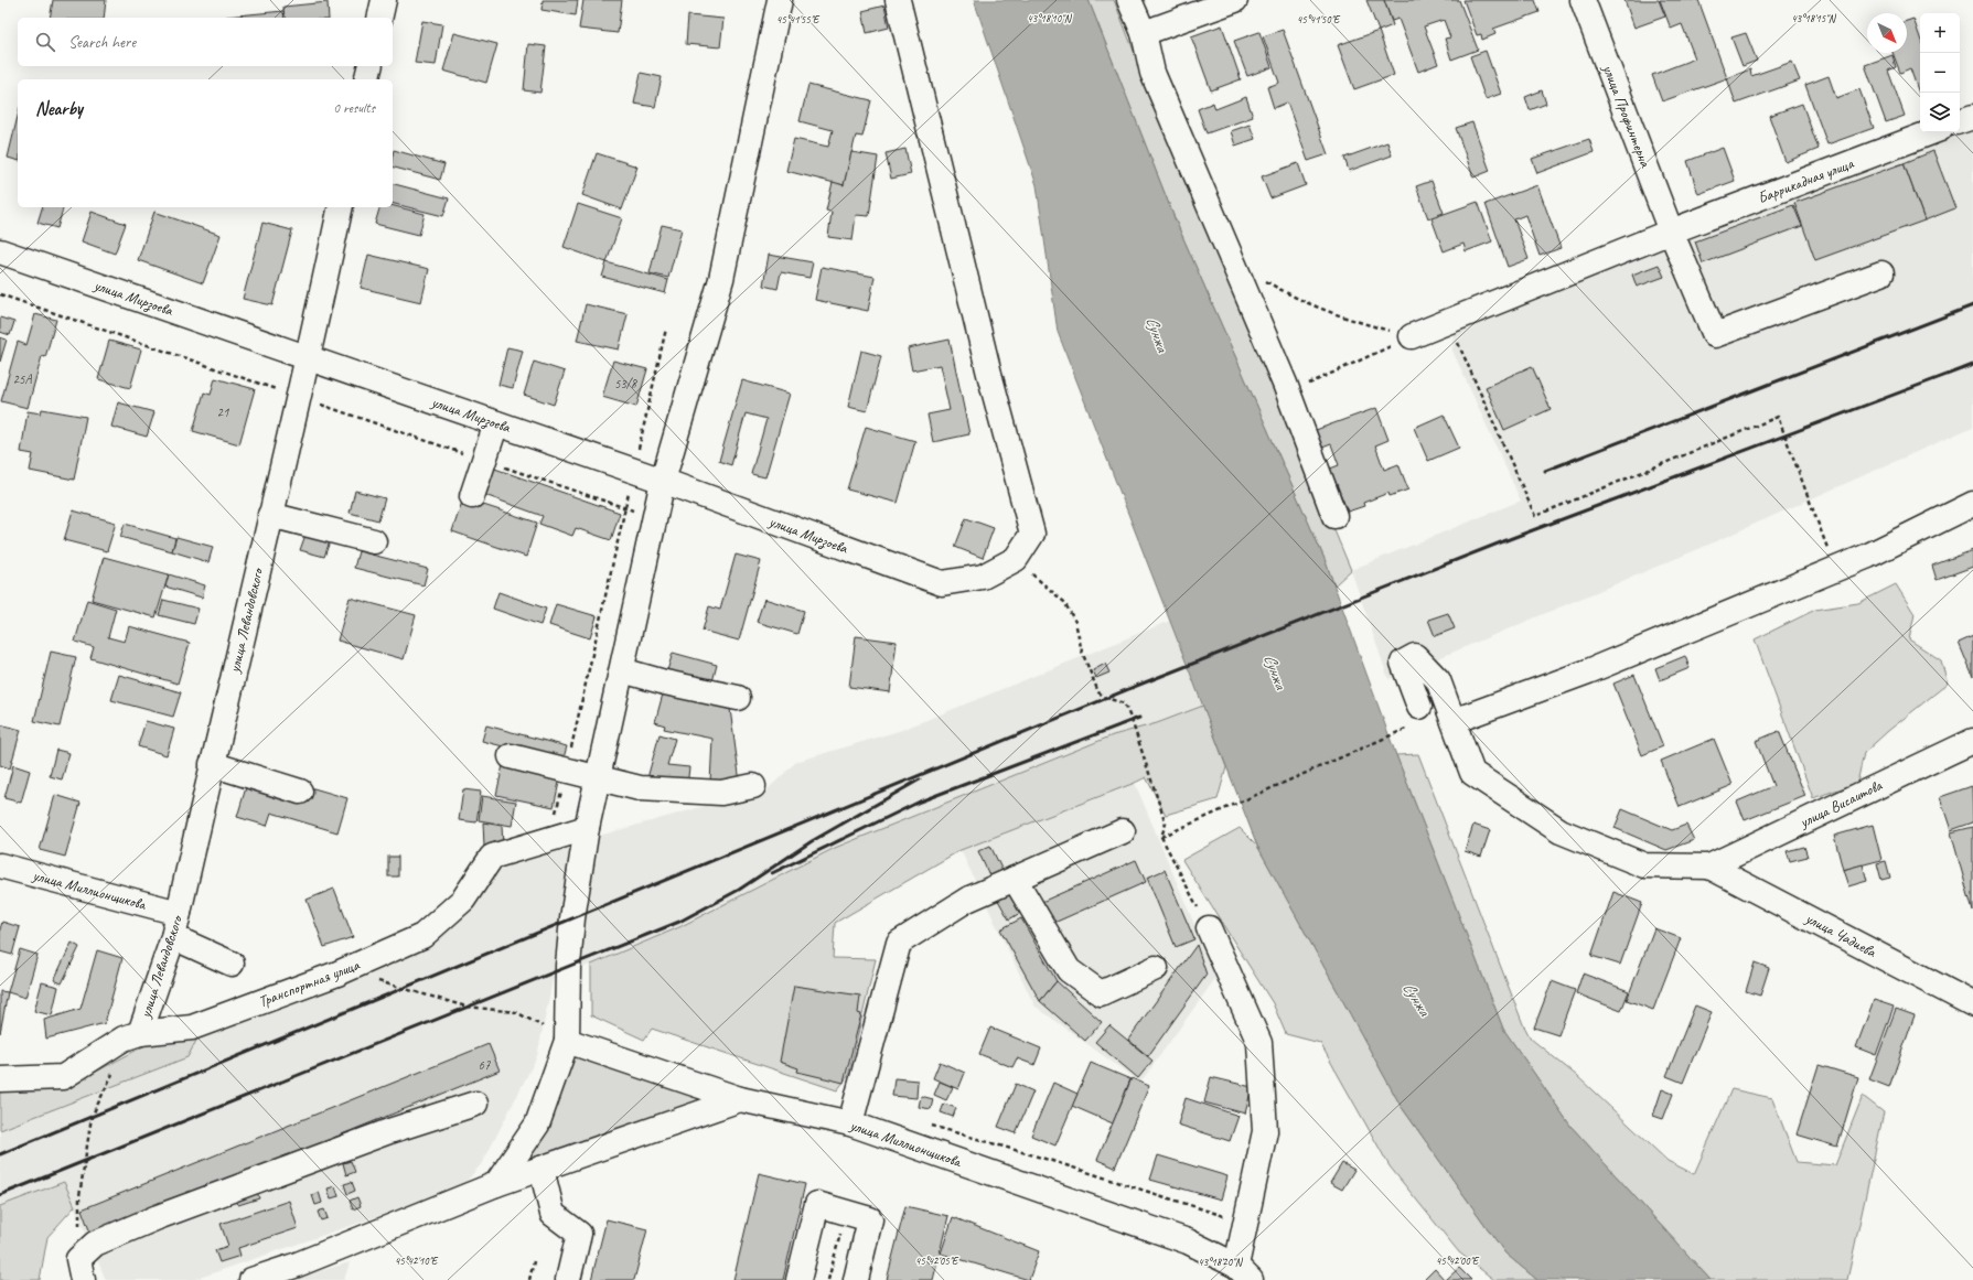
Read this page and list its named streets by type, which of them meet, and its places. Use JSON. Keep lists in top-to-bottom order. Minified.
{"streets":{"street":["улица Профинтерна","Баррикадная улица","улица Мирзоева","улица Левандовского","улица Висаитова","улица Миллионщикова","улица Чадиева","Транспортная улица"]},"crossings":[["улица Профинтерна","Баррикадная улица"],["улица Мирзоева","улица Левандовского"],["улица Левандовского","улица Миллионщикова"],["улица Левандовского","Транспортная улица"],["улица Висаитова","улица Чадиева"]],"water":["Сунжа"],"house_numbers":["25А","53/8","21","67"],"north":"bottom right","page":{"map_buttons":["+","−"],"search":"Search here","heading":["Nearby","0 results"]},"coordinates":["43°18'10\"N","43°18'15\"N","45°41'55\"E","45°41'50\"E","45°42'10\"E","45°42'05\"E","45°42'00\"E","43°18'20\"N"]}
